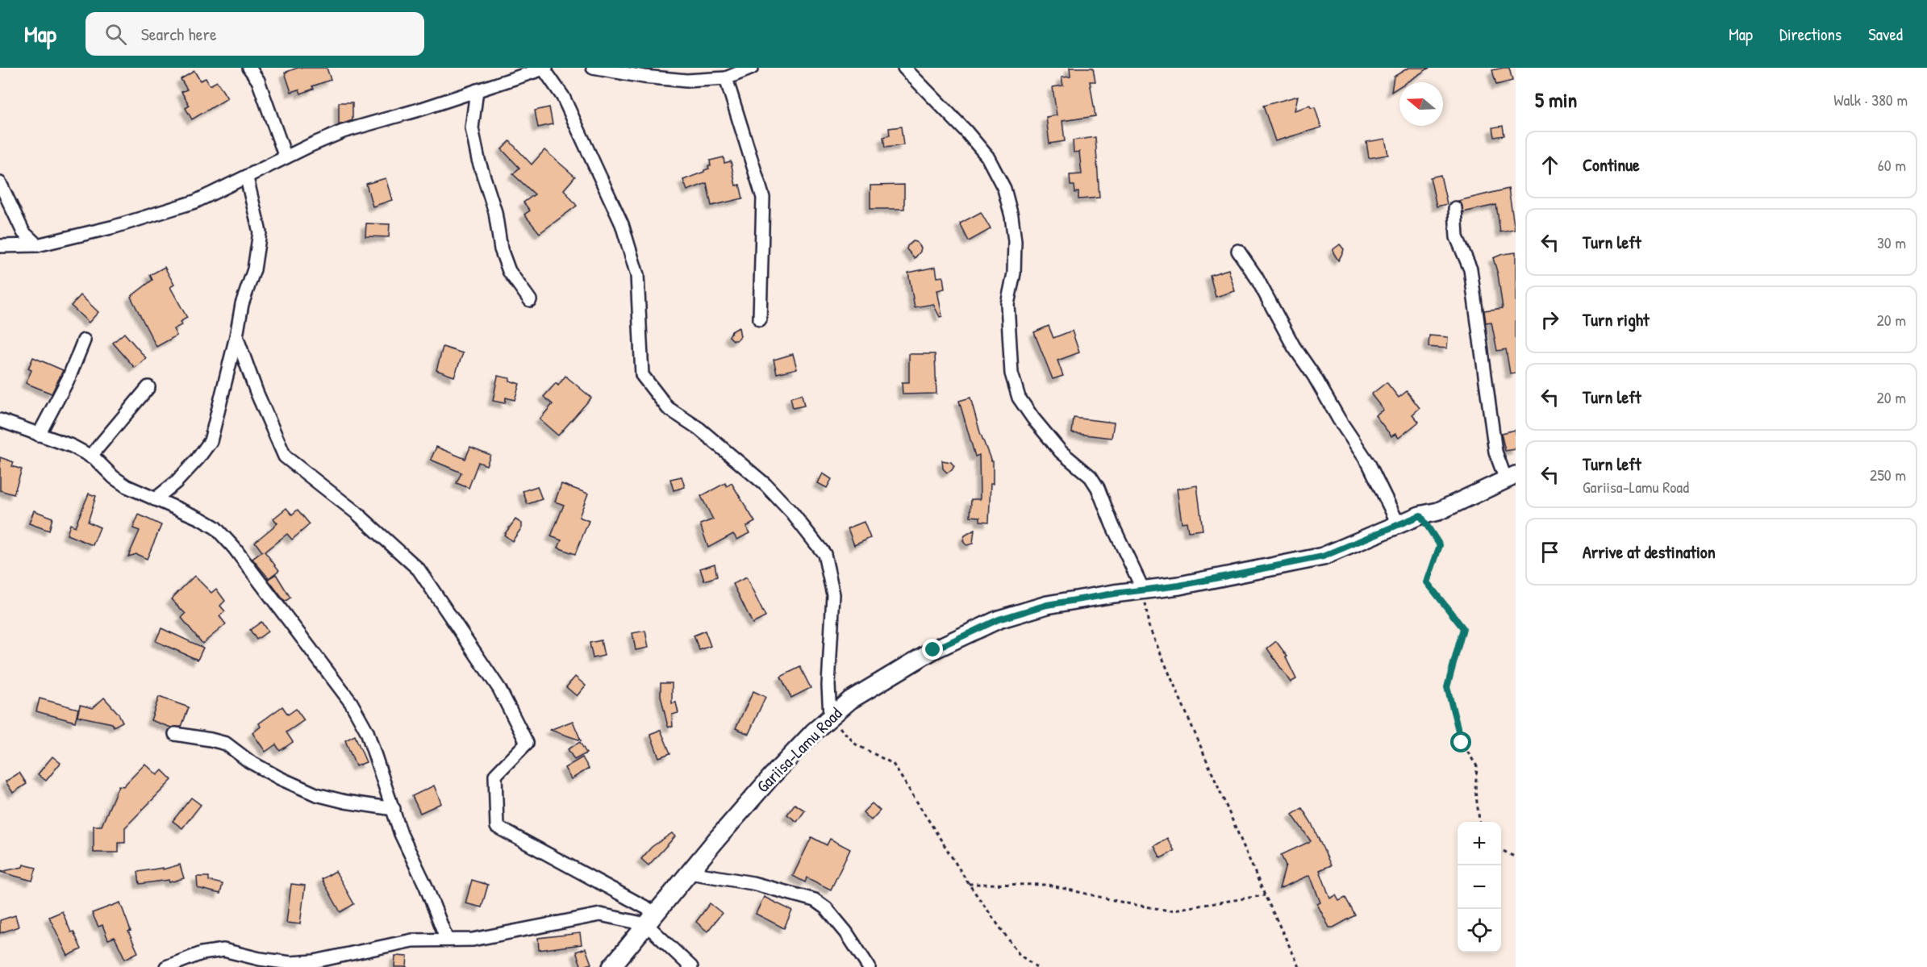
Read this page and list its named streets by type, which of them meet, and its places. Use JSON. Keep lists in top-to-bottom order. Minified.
{"streets":{"street":["Gariisa-Lamu Road"]},"north":"left","page":{"header":"Map","search":"Search here","nav":["Map","Directions","Saved"],"heading":["5 min","Walk · 380 m"],"list":[["Continue","60 m"],["Turn left","30 m"],["Turn right","20 m"],["Turn left","20 m"],["Turn left","Gariisa-Lamu Road","250 m"],"Arrive at destination"],"map_buttons":["+","−"]}}
